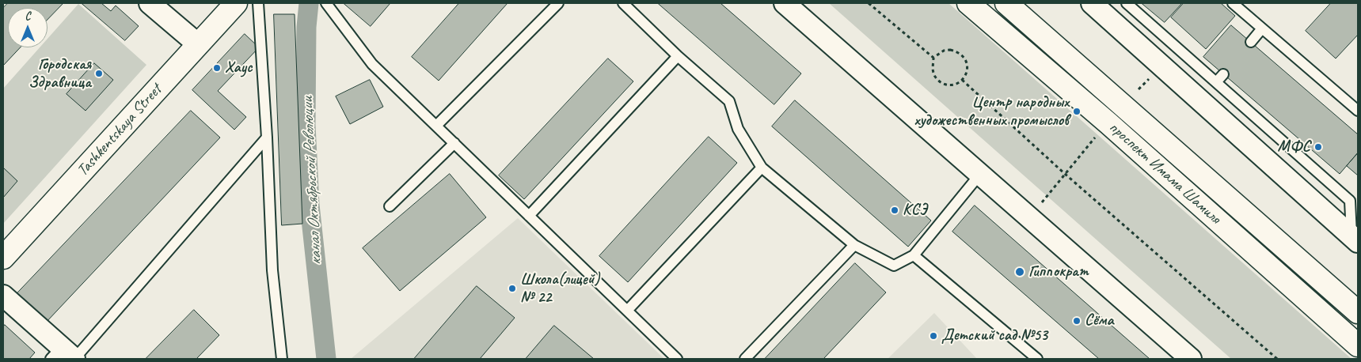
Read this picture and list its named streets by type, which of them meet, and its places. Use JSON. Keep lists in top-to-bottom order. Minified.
{"streets":{"main road":["Tashkentskaya Street","проспект Имама Шамиля"]},"water":["канал Октябрьской Революции"],"places":["Хаус","Городская Здравница","Центр народных художественных промыслов","МФС","КСЭ","Гиппократ","Школа(лицей) № 22","Сёма","Детский сад №53"],"north":"top"}
